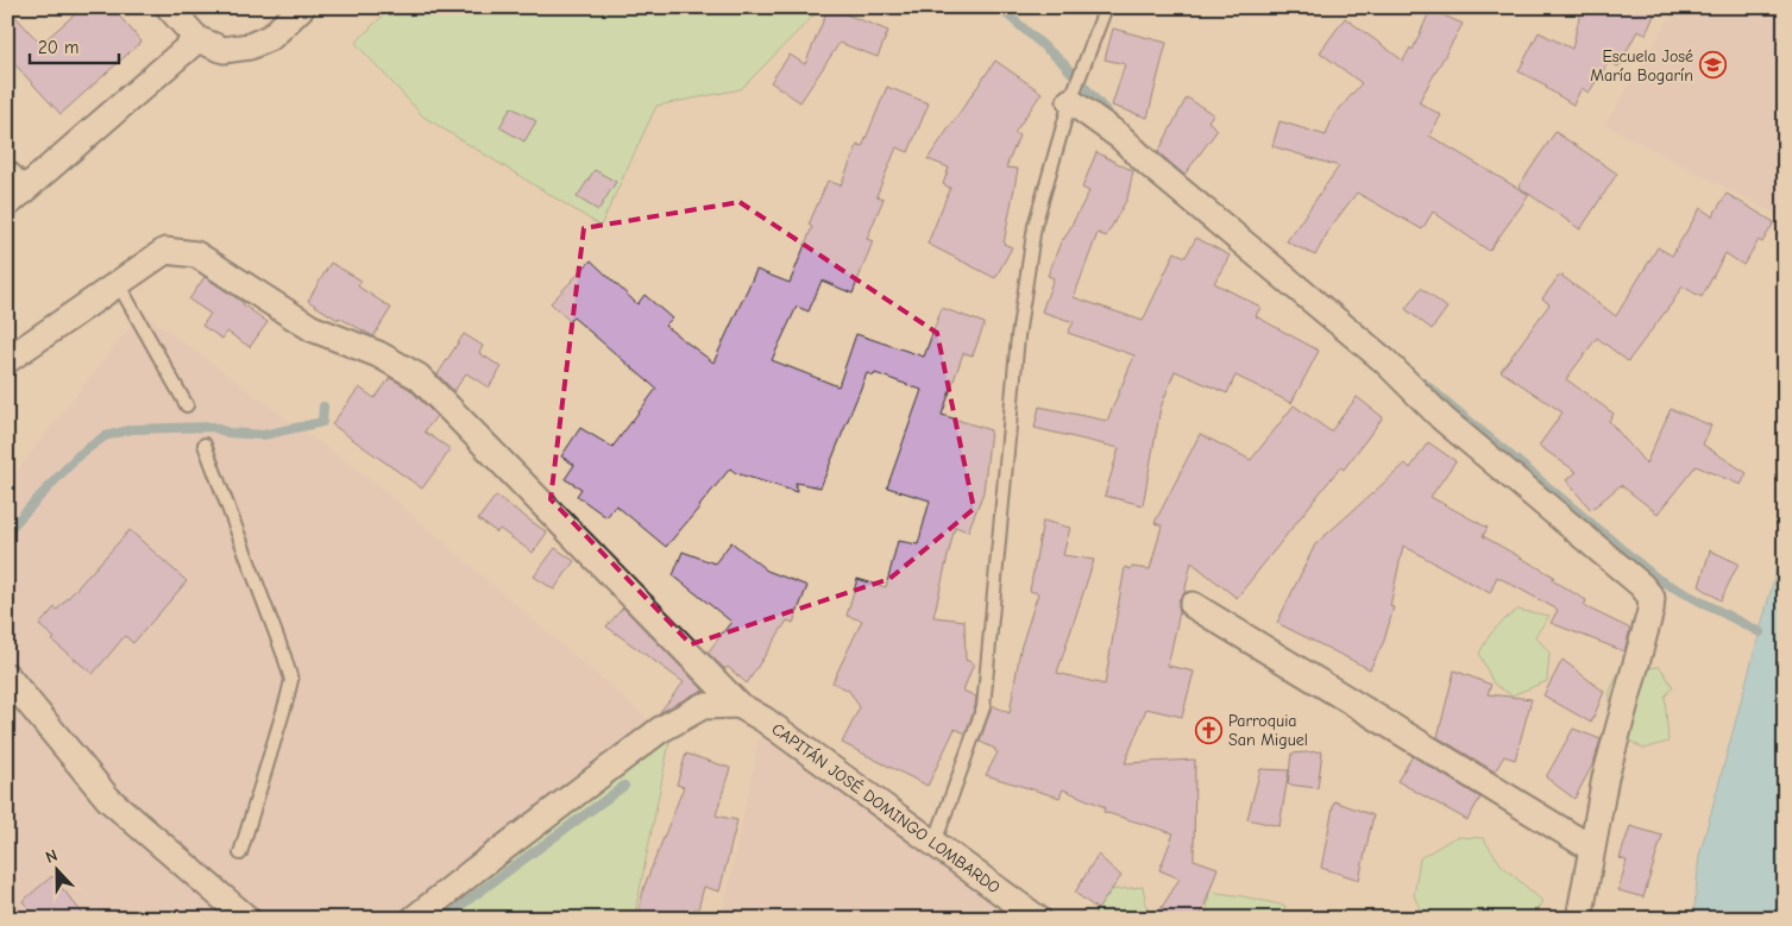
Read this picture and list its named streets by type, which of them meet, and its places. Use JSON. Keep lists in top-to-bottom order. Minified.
{"streets":{"street":["CAPITÁN JOSÉ DOMINGO LOMBARDO"]},"places":{"school or university":["Escuela José María Bogarín"],"church":["Parroquia San Miguel"]},"scale_bar":"20 m","north":"top"}
